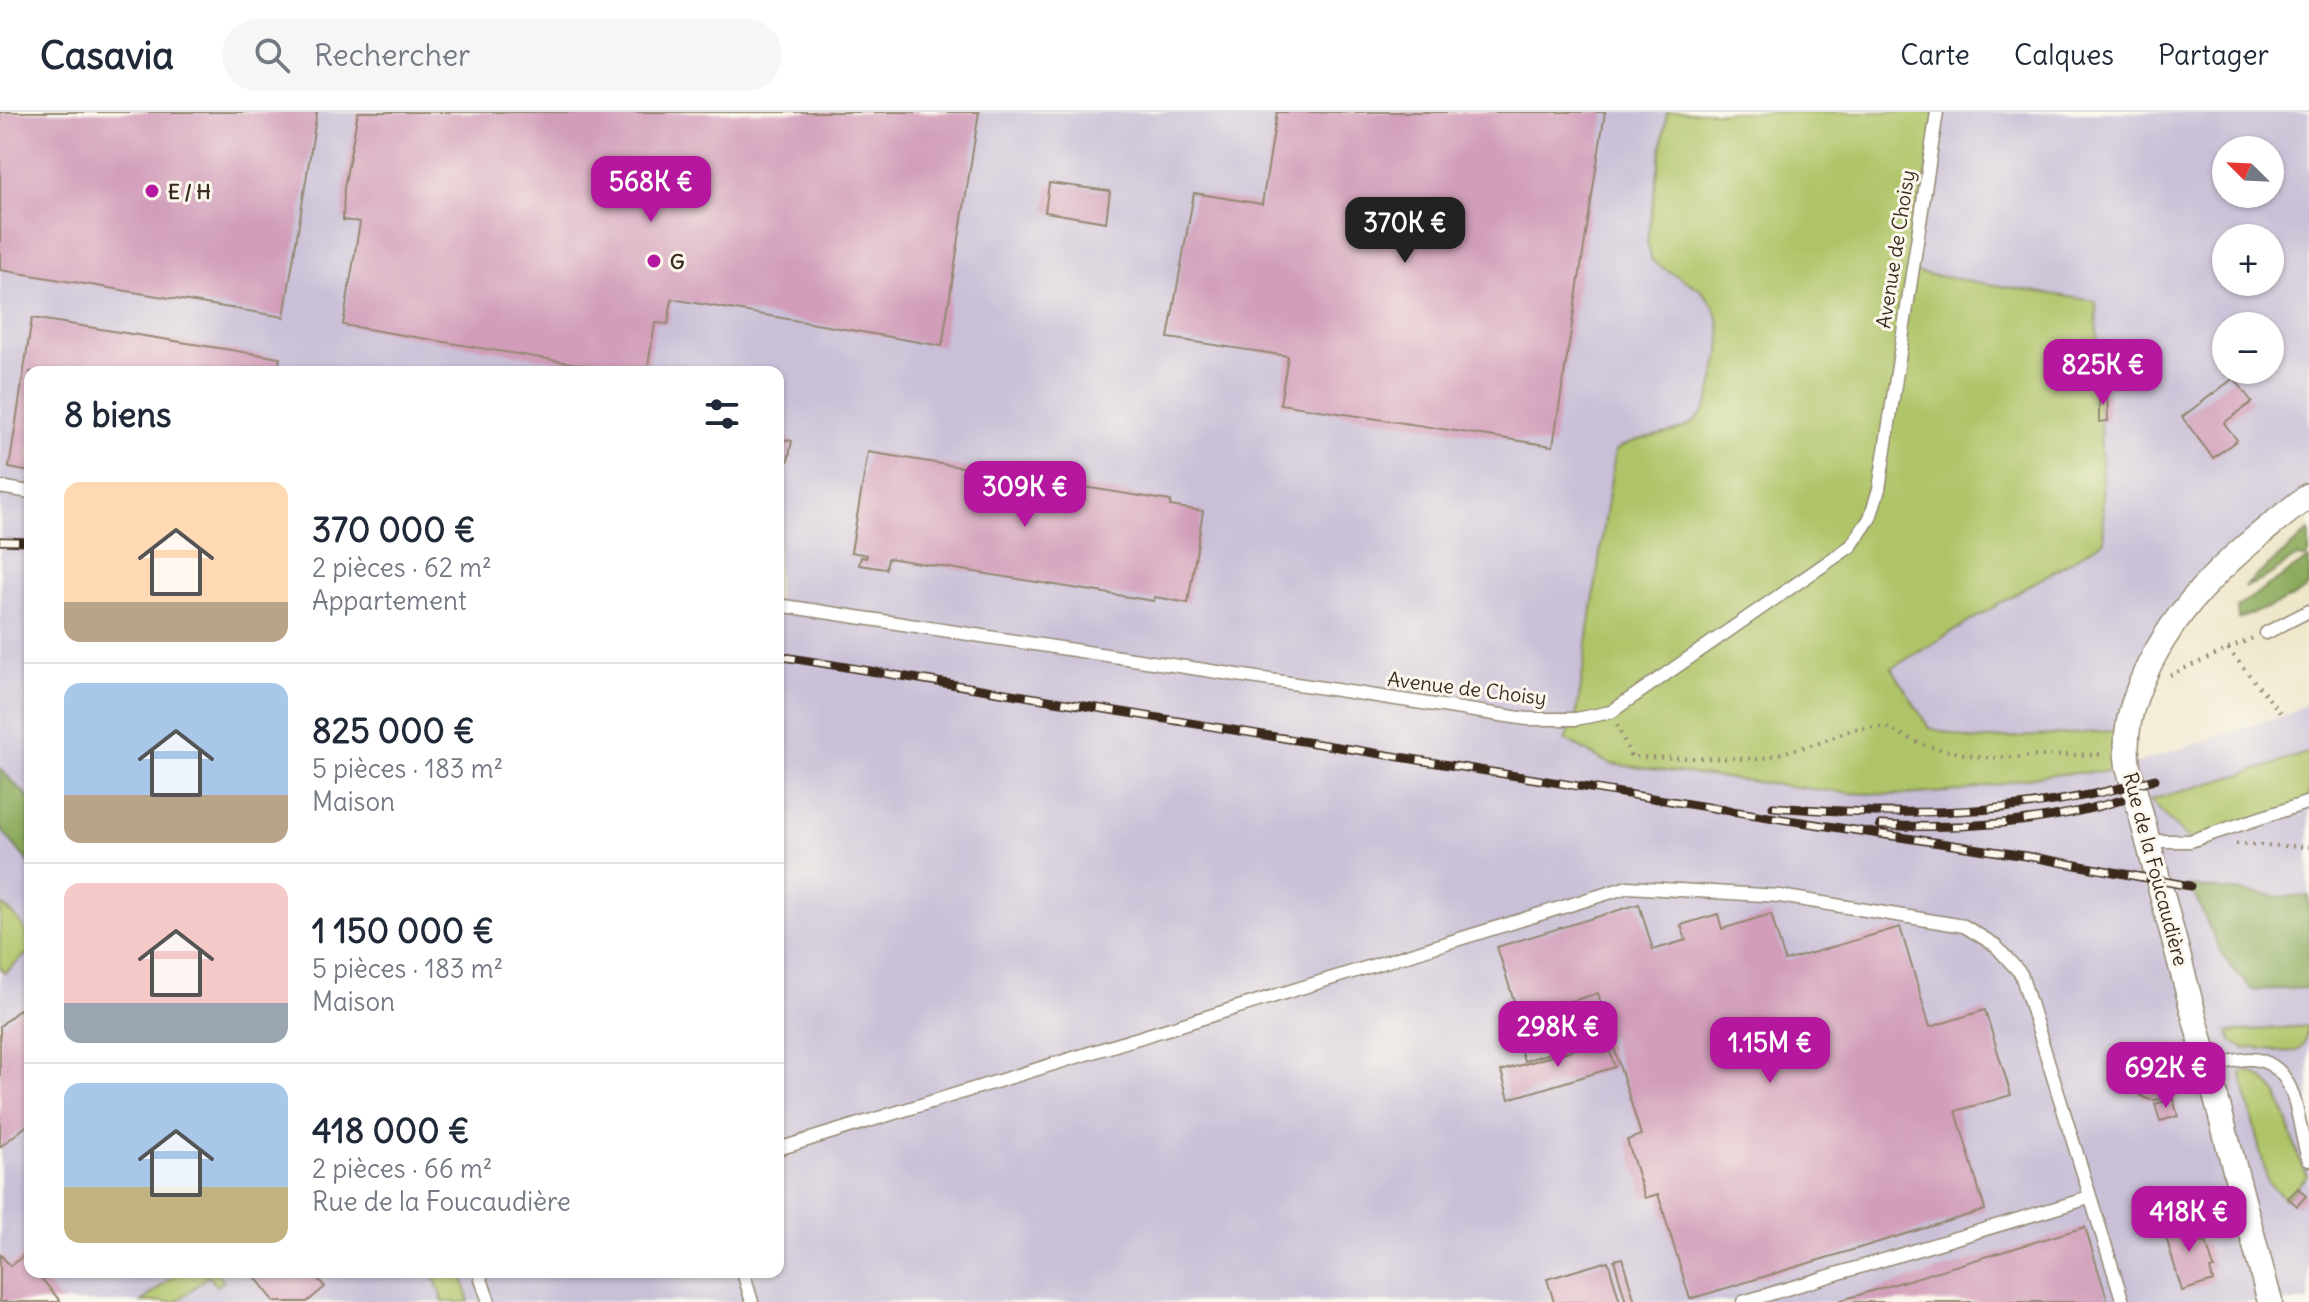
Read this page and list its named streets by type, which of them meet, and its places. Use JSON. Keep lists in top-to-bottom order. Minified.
{"streets":{"street":["Rue de la Foucaudière"],"lane":["Avenue de Choisy"]},"places":["E / H","G"],"north":"top left","page":{"header":"Casavia","search":"Rechercher","nav":["Carte","Calques","Partager"],"map_buttons":["+","−"],"price":["568K €","370K €","825K €","309K €","298K €","1.15M €","692K €","418K €"],"heading":"8 biens","list":[{"name":"370 000 €","note":"2 pièces · 62 m² · Appartement"},{"name":"825 000 €","note":"5 pièces · 183 m² · Maison"},{"name":"1 150 000 €","note":"5 pièces · 183 m² · Maison"},{"name":"418 000 €","note":"2 pièces · 66 m² · Rue de la Foucaudière"}]}}
